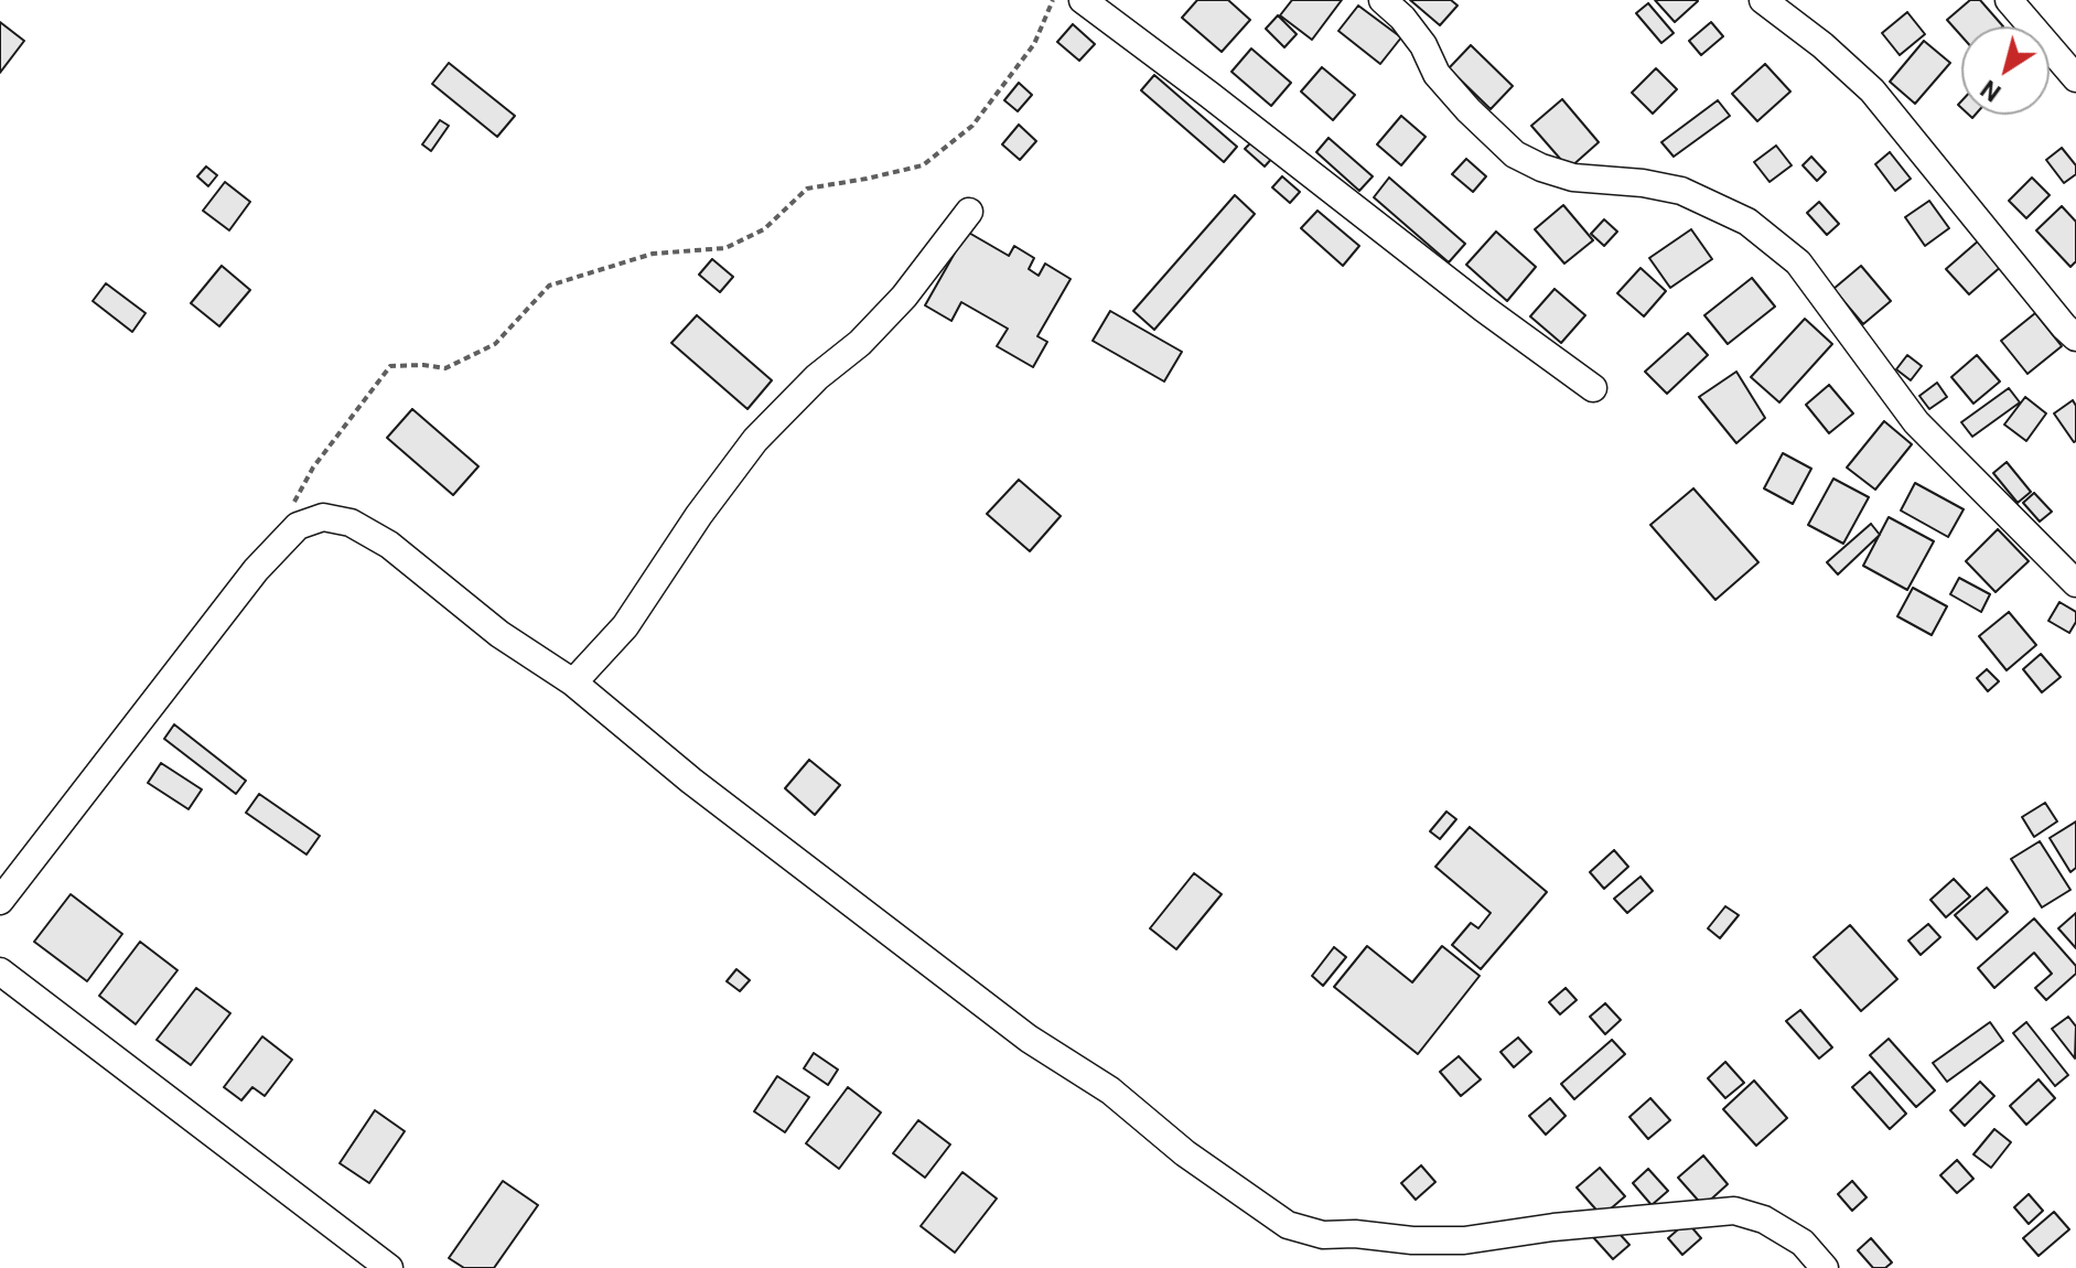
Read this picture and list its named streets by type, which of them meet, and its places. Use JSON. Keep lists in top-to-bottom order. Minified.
{"north":"bottom left"}
